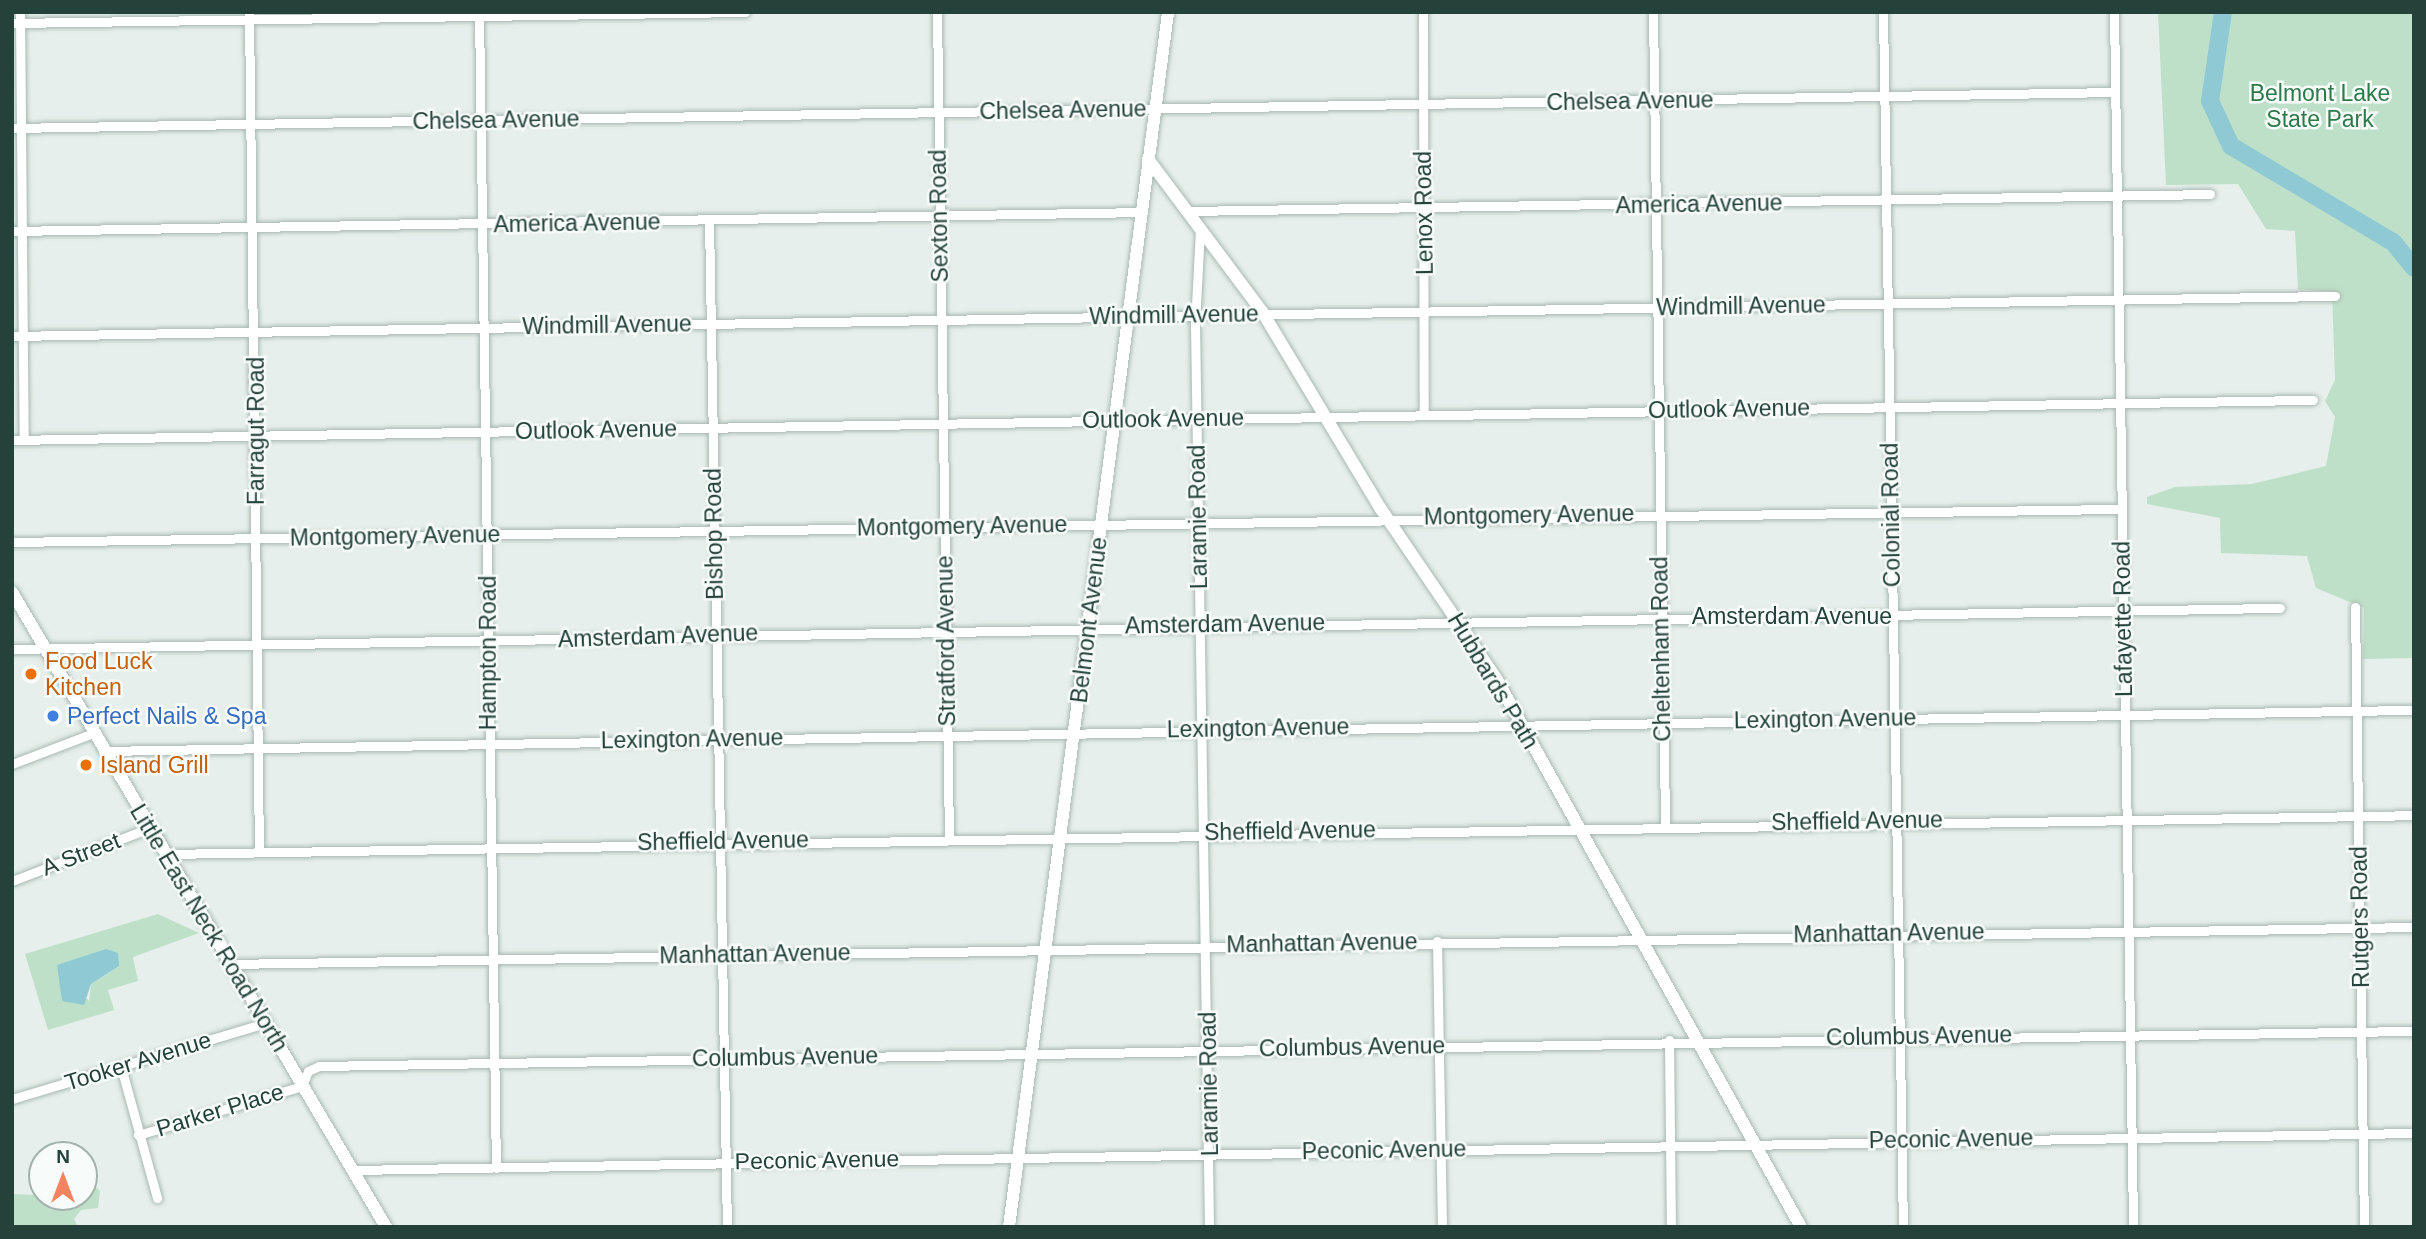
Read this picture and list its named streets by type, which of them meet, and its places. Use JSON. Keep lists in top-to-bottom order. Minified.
{"streets":{"main road":["Belmont Avenue","Hubbards Path","Little East Neck Road North"],"street":["Chelsea Avenue","America Avenue","Lenox Road","Sexton Road","Windmill Avenue","Outlook Avenue","Farragut Road","Montgomery Avenue","Colonial Road","Laramie Road","Bishop Road","Amsterdam Avenue","Lafayette Road","Stratford Avenue","Cheltenham Road","Hampton Road","Lexington Avenue","Sheffield Avenue","A Street","Rutgers Road","Manhattan Avenue","Columbus Avenue","Tooker Avenue","Parker Place","Peconic Avenue"]},"crossings":[["Chelsea Avenue","Lenox Road"],["Chelsea Avenue","Sexton Road"],["Chelsea Avenue","Farragut Road"],["Chelsea Avenue","Colonial Road"],["Chelsea Avenue","Lafayette Road"],["Chelsea Avenue","Belmont Avenue"],["Chelsea Avenue","Cheltenham Road"],["Chelsea Avenue","Hampton Road"],["America Avenue","Lenox Road"],["America Avenue","Sexton Road"],["America Avenue","Farragut Road"],["America Avenue","Colonial Road"],["America Avenue","Bishop Road"],["America Avenue","Lafayette Road"],["America Avenue","Belmont Avenue"],["America Avenue","Cheltenham Road"],["America Avenue","Hampton Road"],["America Avenue","Hubbards Path"],["Lenox Road","Windmill Avenue"],["Lenox Road","Outlook Avenue"],["Sexton Road","Windmill Avenue"],["Sexton Road","Stratford Avenue"],["Windmill Avenue","Farragut Road"],["Windmill Avenue","Colonial Road"],["Windmill Avenue","Laramie Road"],["Windmill Avenue","Bishop Road"],["Windmill Avenue","Lafayette Road"],["Windmill Avenue","Belmont Avenue"],["Windmill Avenue","Stratford Avenue"],["Windmill Avenue","Cheltenham Road"],["Windmill Avenue","Hampton Road"],["Windmill Avenue","Hubbards Path"],["Outlook Avenue","Farragut Road"],["Outlook Avenue","Colonial Road"],["Outlook Avenue","Laramie Road"],["Outlook Avenue","Bishop Road"],["Outlook Avenue","Lafayette Road"],["Outlook Avenue","Belmont Avenue"],["Outlook Avenue","Stratford Avenue"],["Outlook Avenue","Cheltenham Road"],["Outlook Avenue","Hampton Road"],["Outlook Avenue","Hubbards Path"],["Farragut Road","Montgomery Avenue"],["Farragut Road","Amsterdam Avenue"],["Farragut Road","Lexington Avenue"],["Farragut Road","Sheffield Avenue"],["Montgomery Avenue","Colonial Road"],["Montgomery Avenue","Laramie Road"],["Montgomery Avenue","Bishop Road"],["Montgomery Avenue","Lafayette Road"],["Montgomery Avenue","Belmont Avenue"],["Montgomery Avenue","Stratford Avenue"],["Montgomery Avenue","Cheltenham Road"],["Montgomery Avenue","Hampton Road"],["Montgomery Avenue","Hubbards Path"],["Colonial Road","Amsterdam Avenue"],["Colonial Road","Lexington Avenue"],["Colonial Road","Sheffield Avenue"],["Colonial Road","Manhattan Avenue"],["Colonial Road","Columbus Avenue"],["Colonial Road","Peconic Avenue"],["Laramie Road","Amsterdam Avenue"],["Laramie Road","Hubbards Path"],["Laramie Road","Lexington Avenue"],["Laramie Road","Sheffield Avenue"],["Laramie Road","Manhattan Avenue"],["Laramie Road","Columbus Avenue"],["Laramie Road","Peconic Avenue"],["Bishop Road","Amsterdam Avenue"],["Bishop Road","Lexington Avenue"],["Bishop Road","Sheffield Avenue"],["Bishop Road","Manhattan Avenue"],["Bishop Road","Columbus Avenue"],["Bishop Road","Peconic Avenue"],["Amsterdam Avenue","Lafayette Road"],["Amsterdam Avenue","Belmont Avenue"],["Amsterdam Avenue","Stratford Avenue"],["Amsterdam Avenue","Cheltenham Road"],["Amsterdam Avenue","Hampton Road"],["Amsterdam Avenue","Hubbards Path"],["Amsterdam Avenue","Little East Neck Road North"],["Lafayette Road","Lexington Avenue"],["Lafayette Road","Sheffield Avenue"],["Lafayette Road","Manhattan Avenue"],["Lafayette Road","Columbus Avenue"],["Lafayette Road","Peconic Avenue"],["Belmont Avenue","Hubbards Path"],["Belmont Avenue","Lexington Avenue"],["Belmont Avenue","Sheffield Avenue"],["Belmont Avenue","Manhattan Avenue"],["Belmont Avenue","Columbus Avenue"],["Belmont Avenue","Peconic Avenue"],["Stratford Avenue","Lexington Avenue"],["Stratford Avenue","Sheffield Avenue"],["Cheltenham Road","Lexington Avenue"],["Cheltenham Road","Sheffield Avenue"],["Hampton Road","Lexington Avenue"],["Hampton Road","Sheffield Avenue"],["Hampton Road","Manhattan Avenue"],["Hampton Road","Columbus Avenue"],["Hampton Road","Peconic Avenue"],["Hubbards Path","Lexington Avenue"],["Hubbards Path","Sheffield Avenue"],["Hubbards Path","Manhattan Avenue"],["Hubbards Path","Columbus Avenue"],["Hubbards Path","Peconic Avenue"],["Lexington Avenue","Rutgers Road"],["Lexington Avenue","Little East Neck Road North"],["Sheffield Avenue","Rutgers Road"],["Sheffield Avenue","Little East Neck Road North"],["A Street","Little East Neck Road North"],["Rutgers Road","Manhattan Avenue"],["Rutgers Road","Columbus Avenue"],["Rutgers Road","Peconic Avenue"],["Little East Neck Road North","Manhattan Avenue"],["Little East Neck Road North","Columbus Avenue"],["Little East Neck Road North","Tooker Avenue"],["Little East Neck Road North","Parker Place"],["Little East Neck Road North","Peconic Avenue"],["Columbus Avenue","Parker Place"]],"parks":["Belmont Lake State Park"],"places":["Food Luck Kitchen","Perfect Nails & Spa","Island Grill"],"north":"top"}
